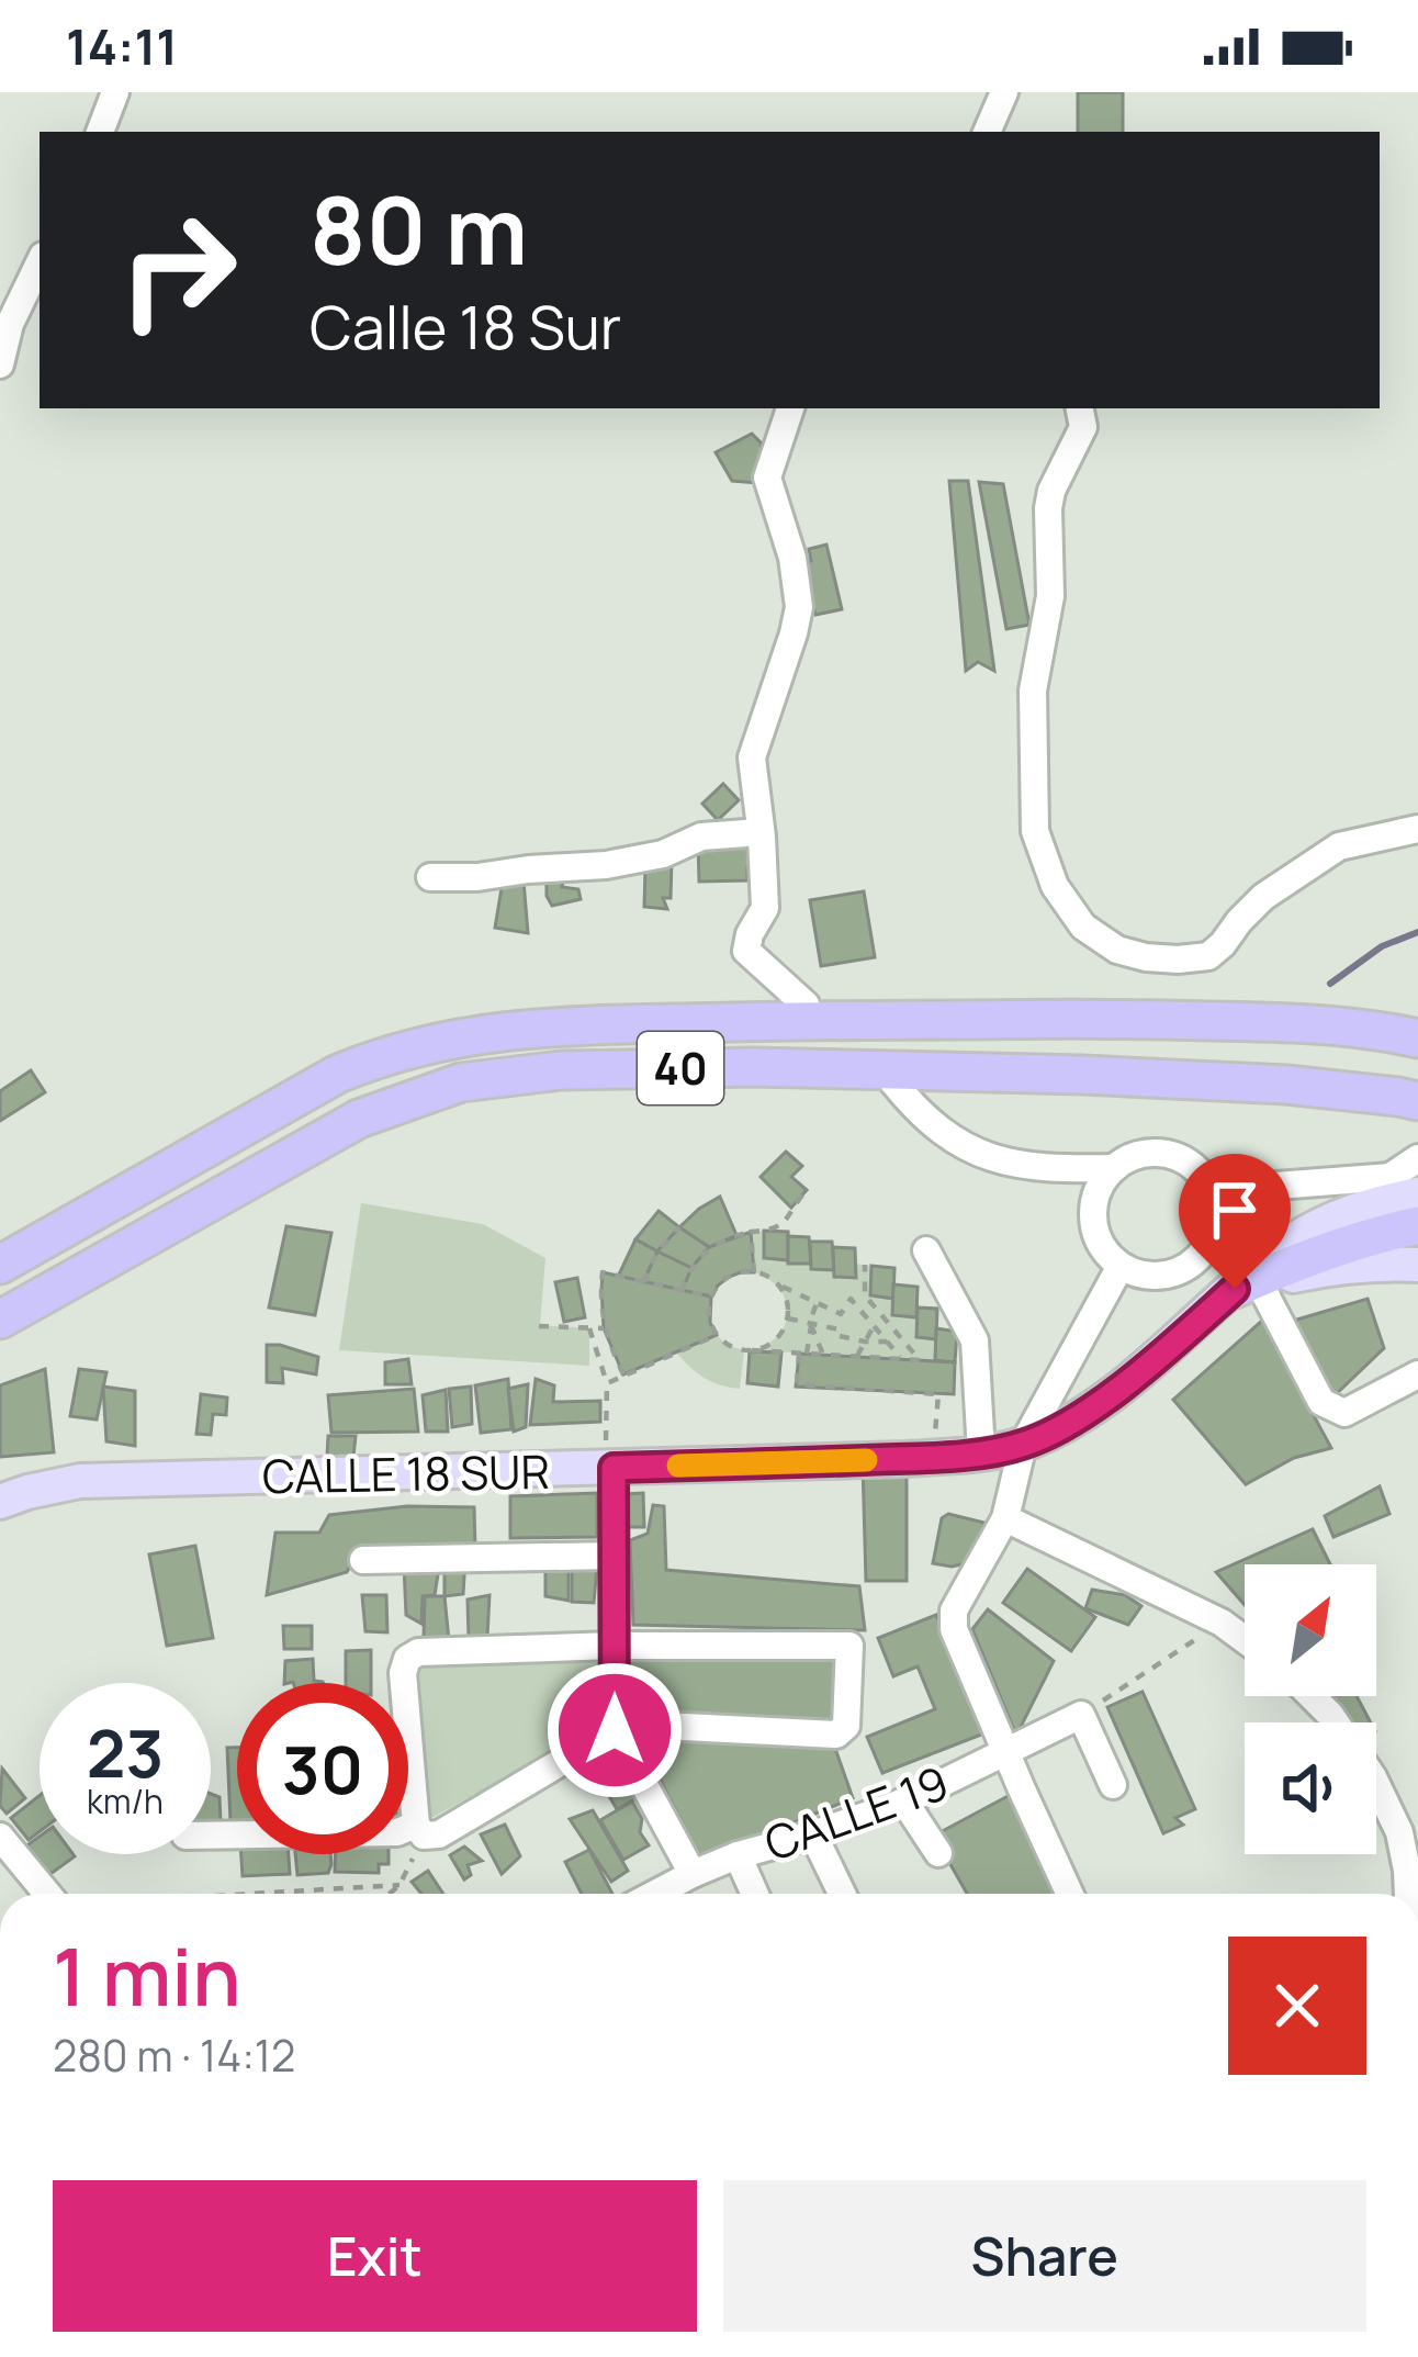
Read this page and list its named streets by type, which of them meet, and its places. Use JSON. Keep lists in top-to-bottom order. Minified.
{"streets":{"highway":["40"],"main road":["CALLE 18 SUR"],"street":["CALLE 19"]},"north":"top right","page":{"status":"14:11","turn":["80 m","Calle 18 Sur"],"speed":"23 km/h","limit":"30","heading":["1 min","280 m · 14:12"],"buttons":["Exit","Share"]}}
